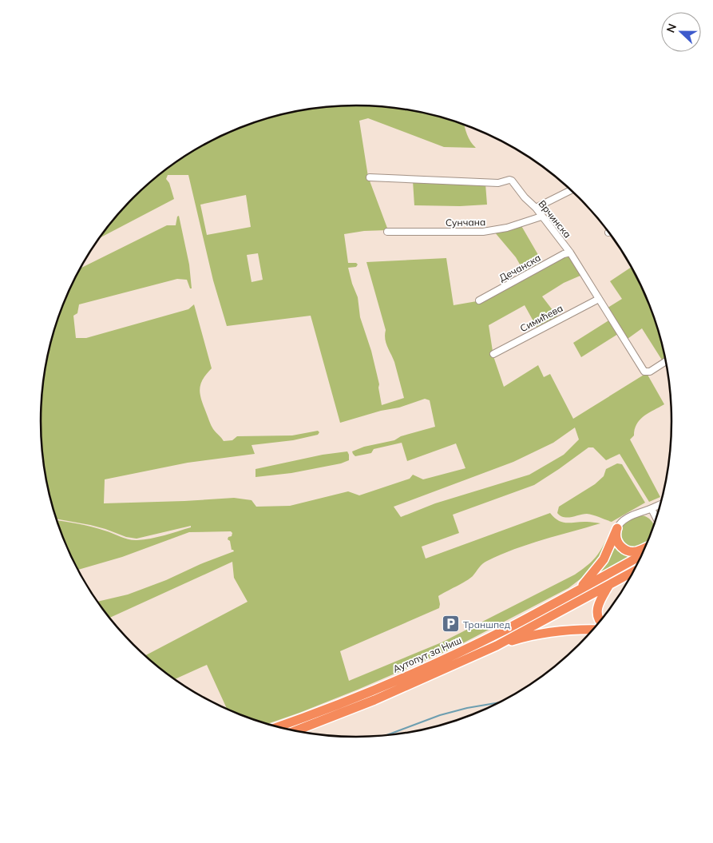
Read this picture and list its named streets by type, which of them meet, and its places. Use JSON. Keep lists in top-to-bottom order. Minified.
{"streets":{"highway":["Аутопут за Ниш"],"street":["Врчинска","Сунчана","Дечанска","Симићева"]},"crossings":[["Врчинска","Сунчана"],["Врчинска","Дечанска"],["Врчинска","Симићева"]],"places":{"parking":["Траншпед"]},"north":"left"}
